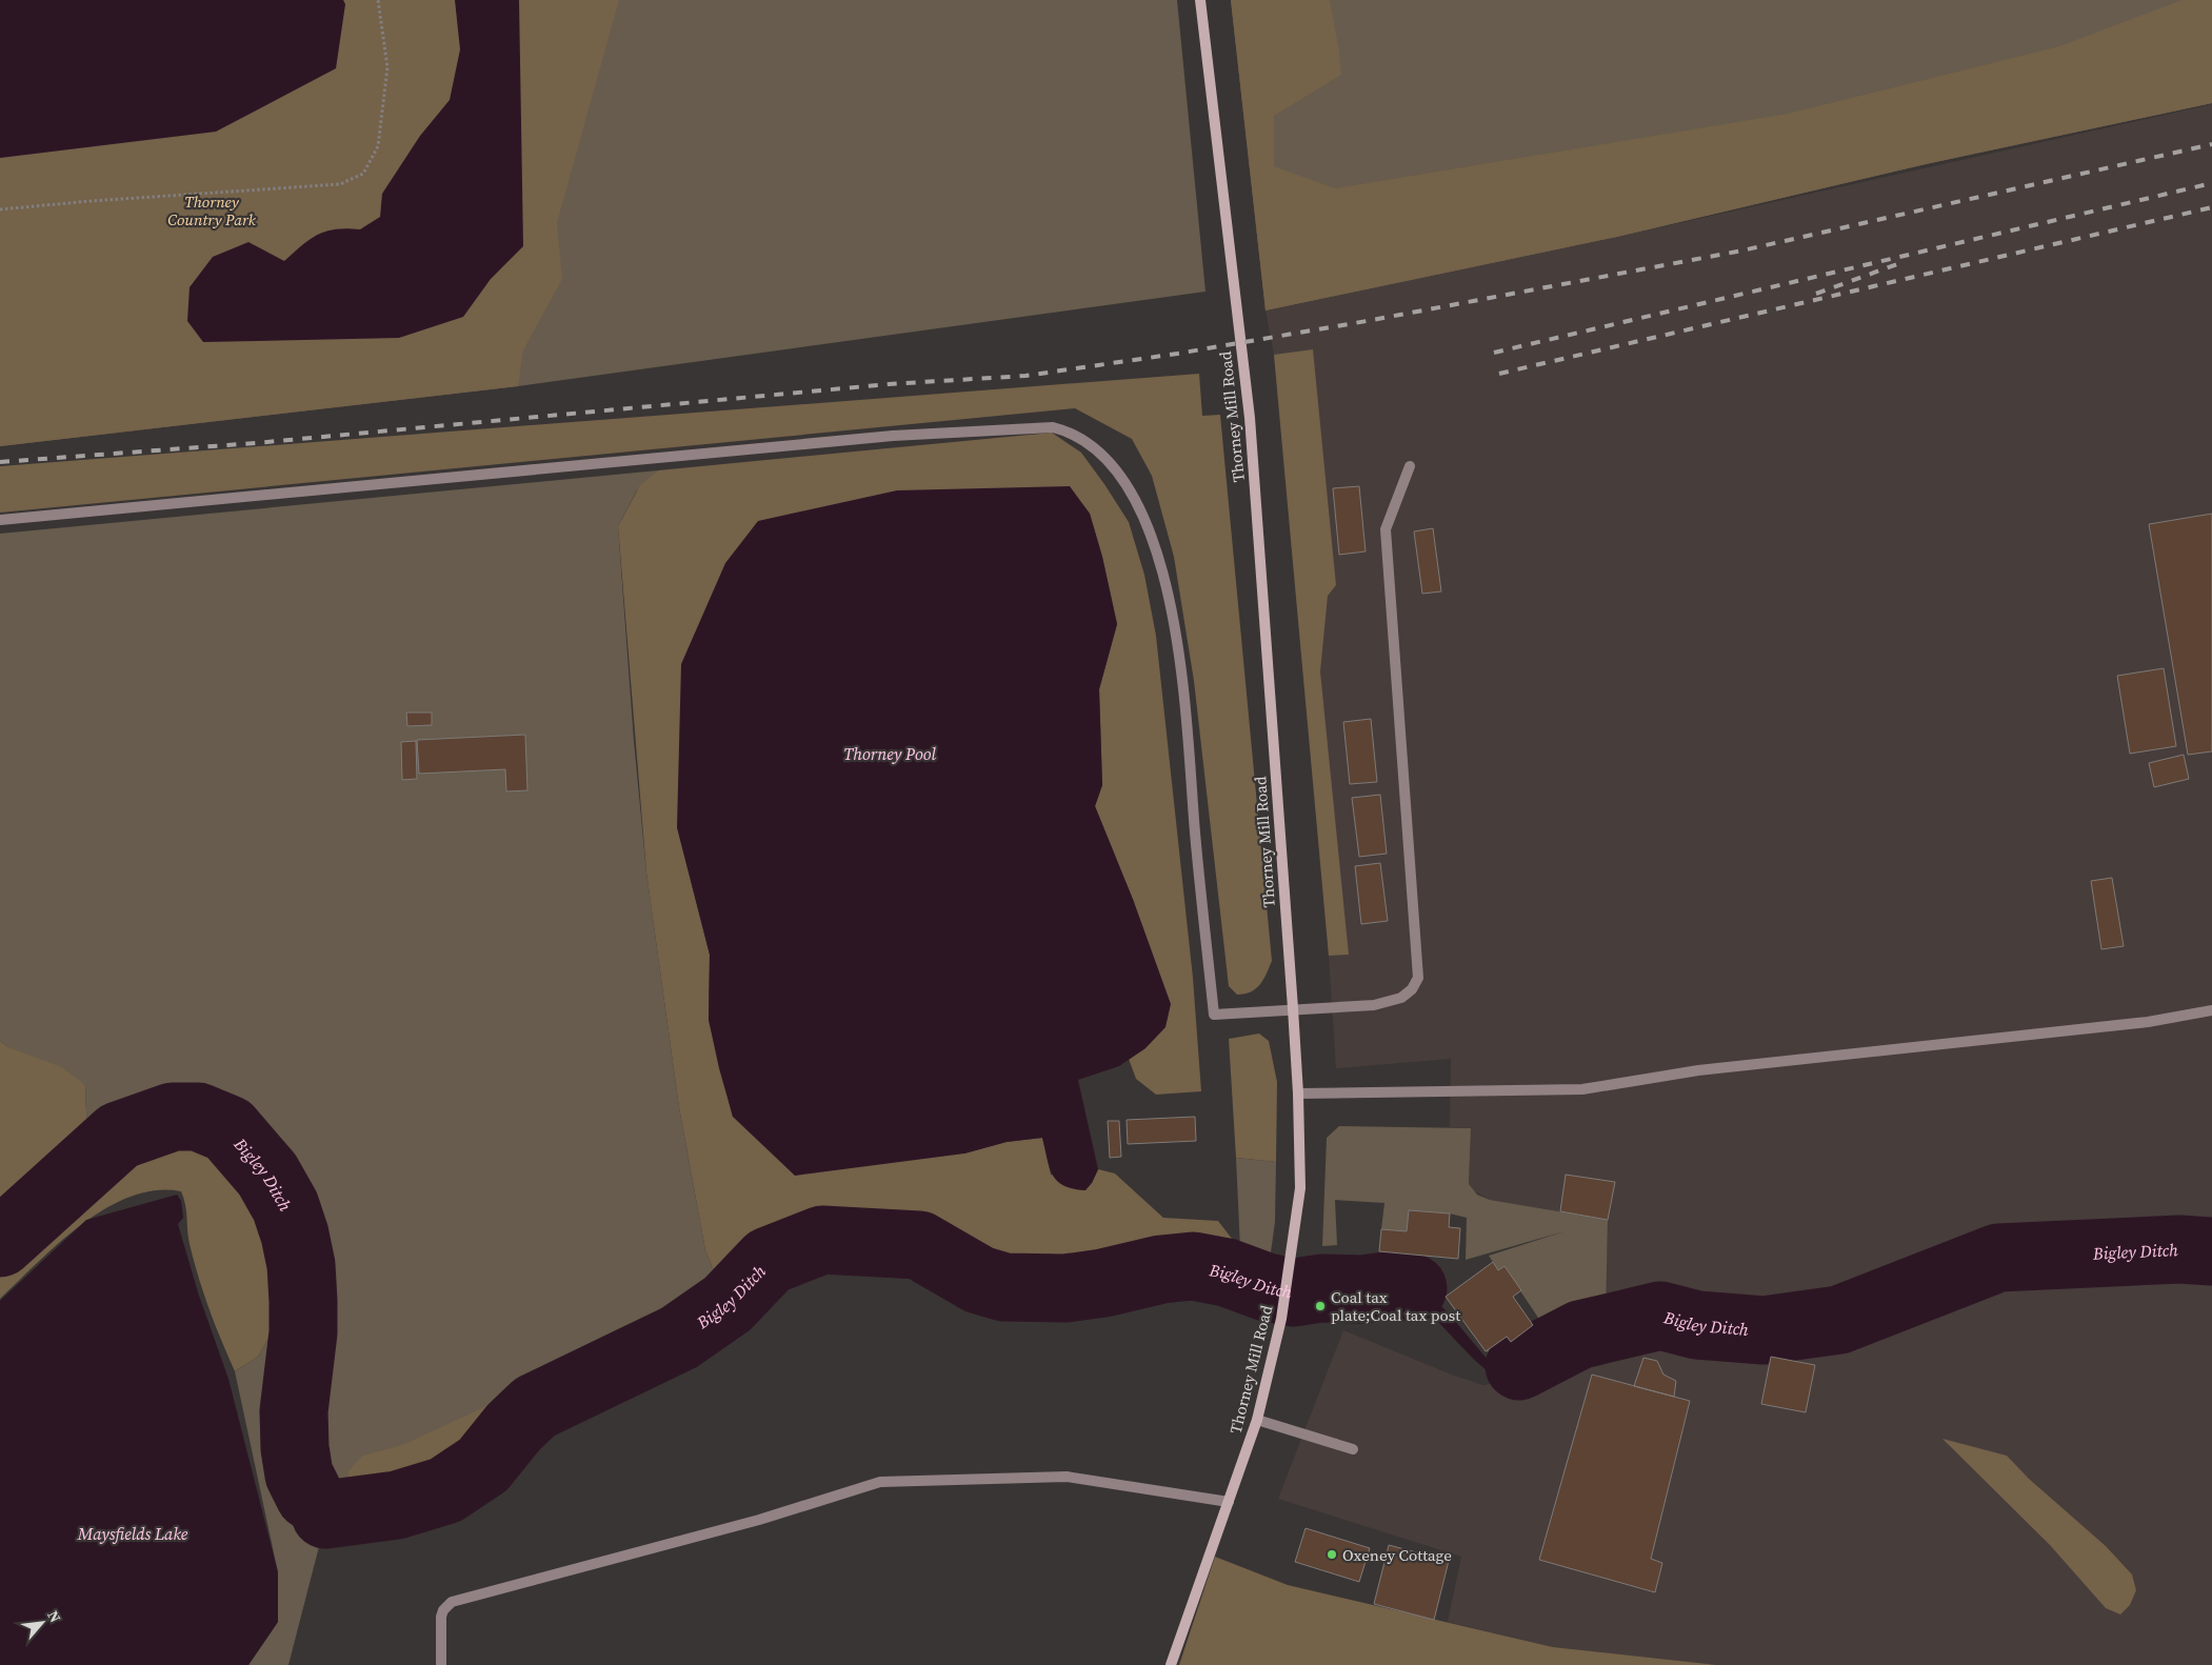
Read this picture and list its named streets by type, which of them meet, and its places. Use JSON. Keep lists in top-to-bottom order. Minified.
{"streets":{"street":["Thorney Mill Road"]},"water":["Thorney Pool","Bigley Ditch","Maysfields Lake"],"parks":["Thorney Country Park"],"places":["Coal tax plate;Coal tax post","Oxeney Cottage"],"north":"top right"}
